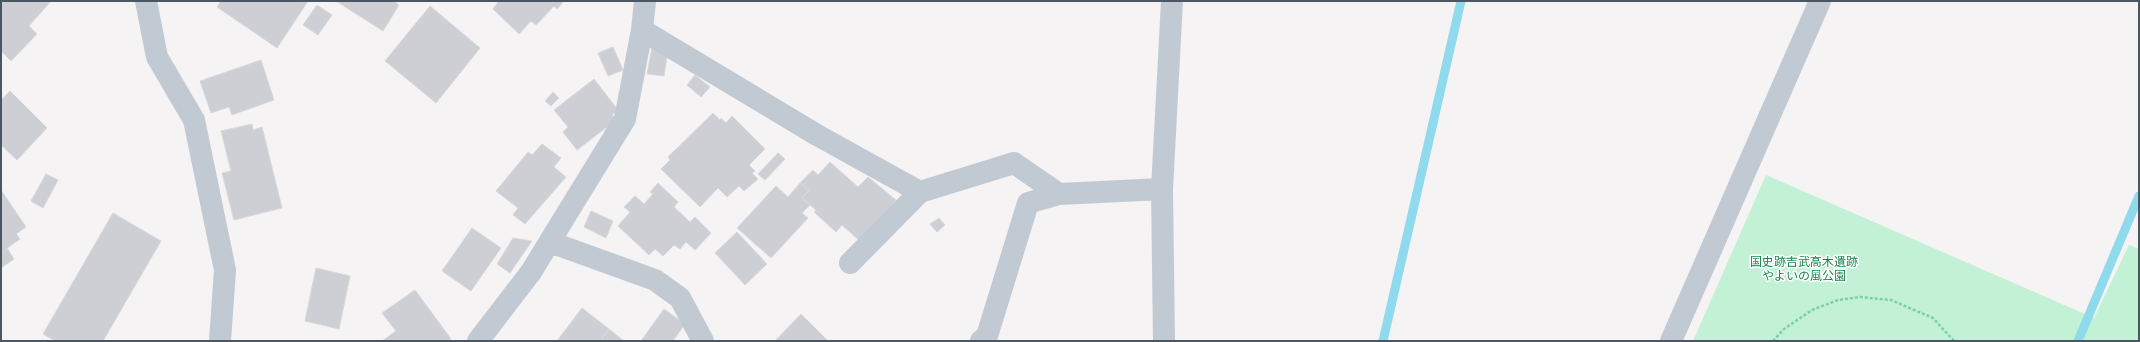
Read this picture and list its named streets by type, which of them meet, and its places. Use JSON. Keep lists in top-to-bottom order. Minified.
{"parks":["国史跡吉武高木遺跡 やよいの風公園"]}
